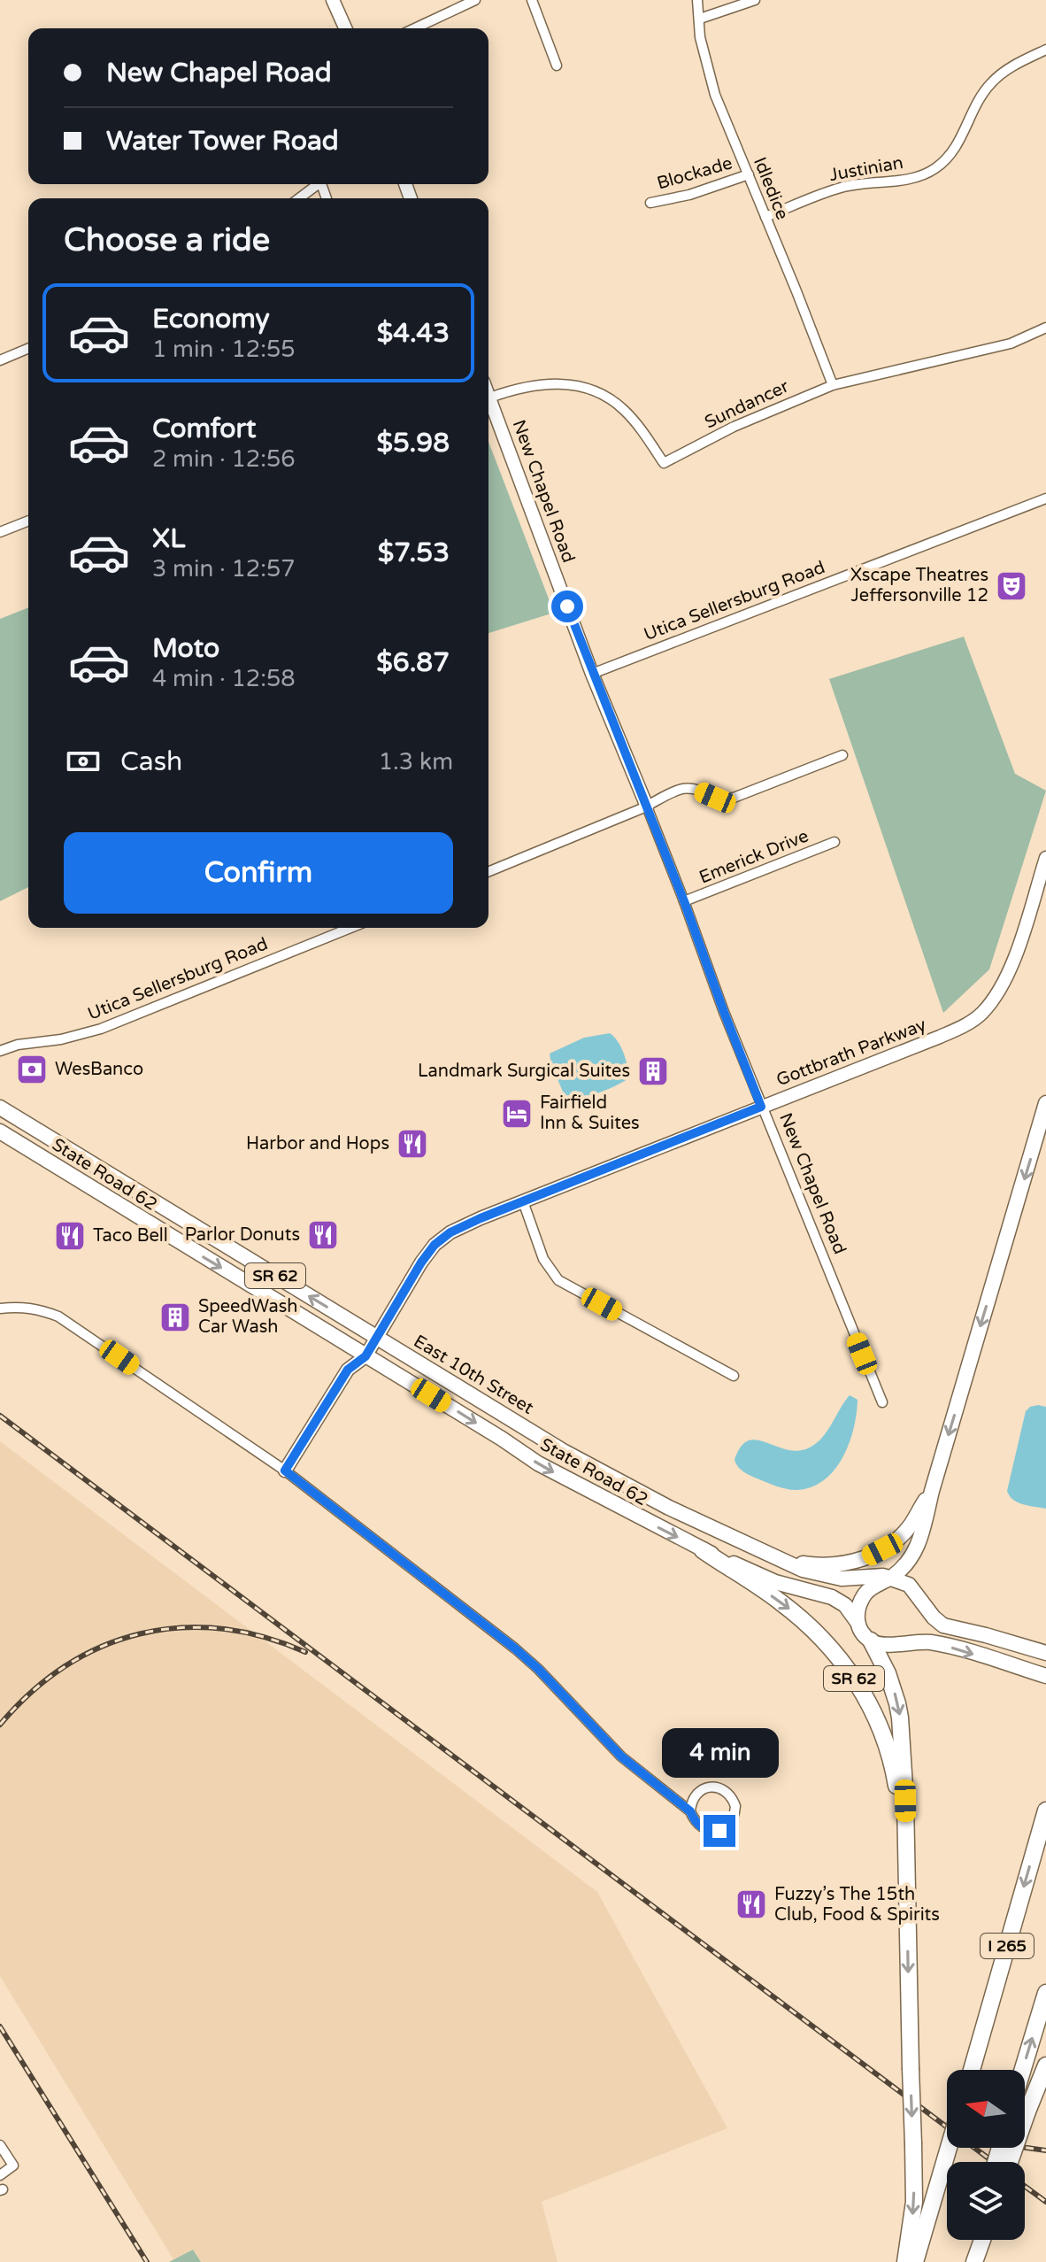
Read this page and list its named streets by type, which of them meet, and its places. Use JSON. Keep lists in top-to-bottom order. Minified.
{"streets":{"highway":["SR 62","I 265"],"main road":["State Road 62","East 10th Street"],"street":["Justinian","Blockade","Idledice","Sundancer","New Chapel Road","Utica Sellersburg Road","Emerick Drive","Gottbrath Parkway"]},"crossings":[["Justinian","Idledice"],["Blockade","Idledice"],["Idledice","Sundancer"],["Sundancer","New Chapel Road"],["New Chapel Road","Utica Sellersburg Road"],["New Chapel Road","Emerick Drive"],["New Chapel Road","Gottbrath Parkway"],["Gottbrath Parkway","State Road 62"],["Gottbrath Parkway","East 10th Street"],["State Road 62","SR 62"]],"one_way":["State Road 62","East 10th Street"],"places":{"theatre":["Xscape Theatres Jeffersonville 12"],"bank":["WesBanco"],"building":["Landmark Surgical Suites","SpeedWash Car Wash"],"hotel":["Fairfield Inn & Suites"],"restaurant":["Harbor and Hops","Parlor Donuts","Taco Bell","Fuzzy’s The 15th Club, Food & Spirits"]},"north":"left","page":{"banner":["New Chapel Road","Water Tower Road"],"heading":"Choose a ride","list":[{"name":"Economy","note":"1 min · 12:55","value":"$4.43"},{"name":"Comfort","note":"2 min · 12:56","value":"$5.98"},{"name":"XL","note":"3 min · 12:57","value":"$7.53"},{"name":"Moto","note":"4 min · 12:58","value":"$6.87"}],"pay":["Cash","1.3 km"],"buttons":"Confirm","bubble":"4 min"}}
